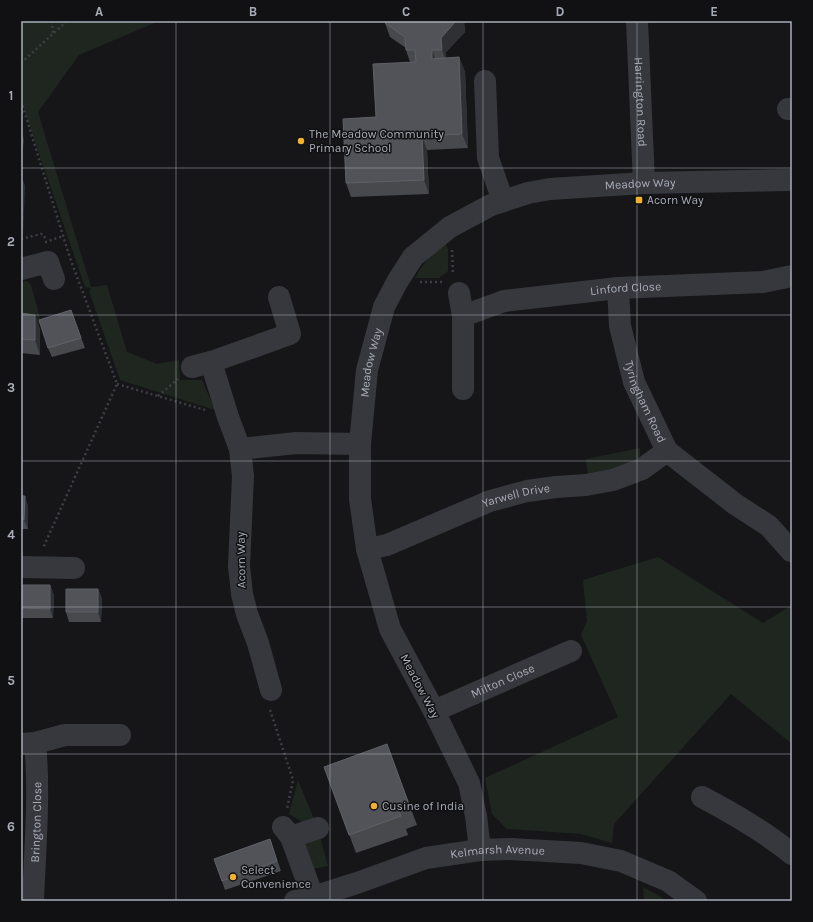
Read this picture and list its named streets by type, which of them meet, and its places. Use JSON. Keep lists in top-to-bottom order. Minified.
{"streets":{"street":["Harrington Road","Meadow Way","Linford Close","Tyringham Road","Yarwell Drive","Acorn Way","Milton Close","Brington Close","Kelmarsh Avenue"]},"crossings":[["Harrington Road","Meadow Way"],["Meadow Way","Yarwell Drive"],["Meadow Way","Milton Close"],["Meadow Way","Kelmarsh Avenue"],["Linford Close","Tyringham Road"],["Tyringham Road","Yarwell Drive"]],"places":{"other":["The Meadow Community Primary School","Cusine of India","Select Convenience"],"transit":["Acorn Way"]},"grid":{"columns":["A","B","C","D","E"],"rows":["1","2","3","4","5","6"]}}
